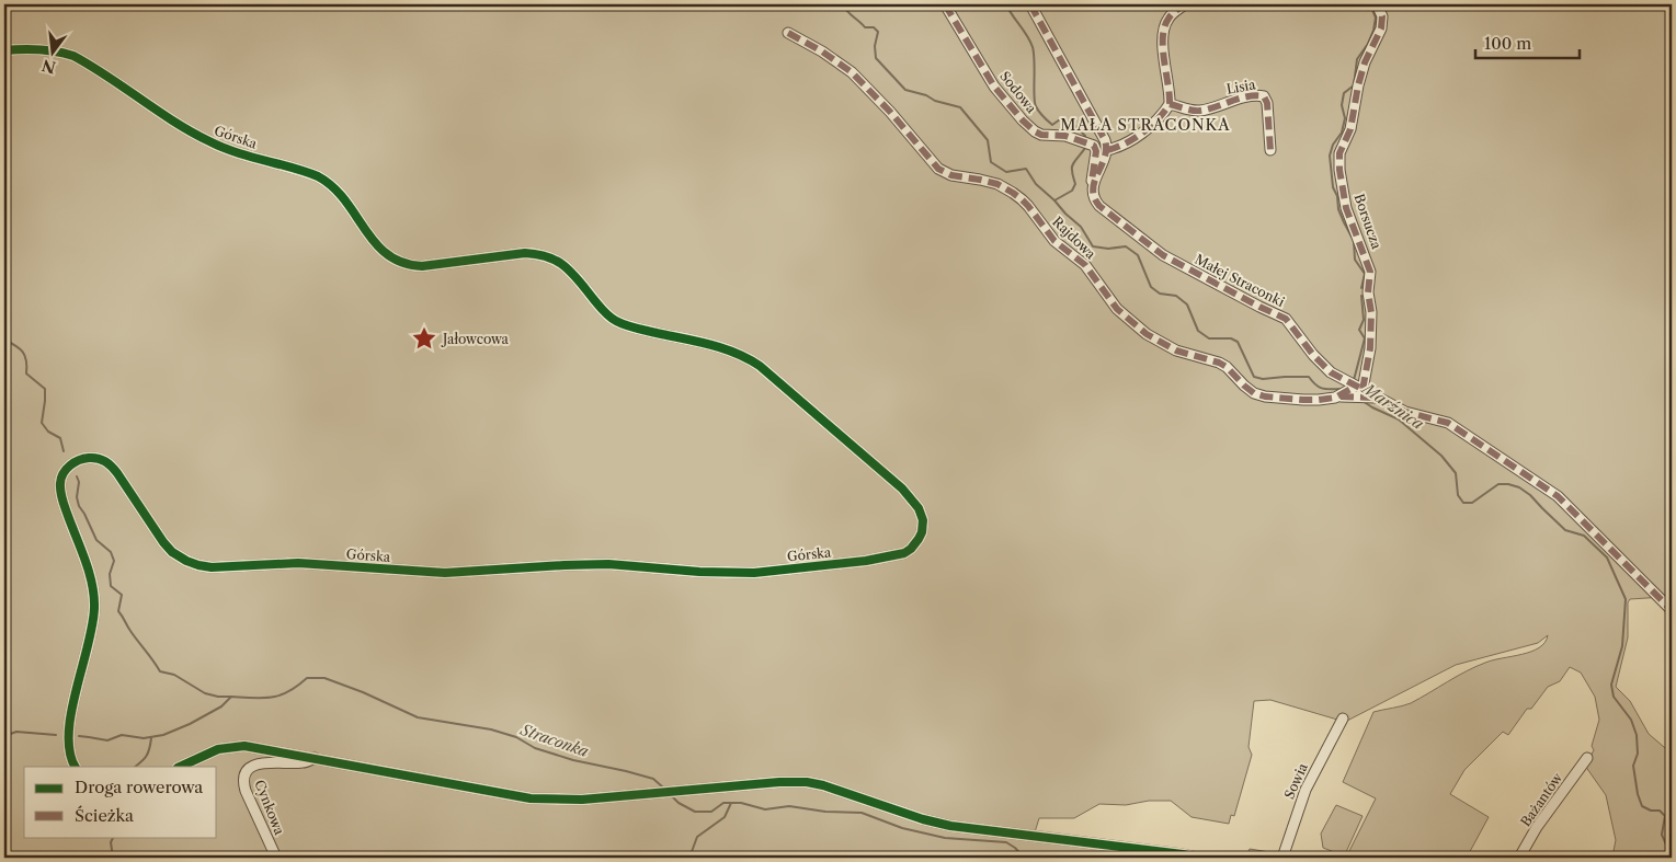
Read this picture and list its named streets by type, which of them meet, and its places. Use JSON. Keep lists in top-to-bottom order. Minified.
{"streets":{"street":["Lisia","Sodowa","Górska","Borsucza","Rajdowa","Małej Straconki","Sowia","Bażantów","Cynkowa"]},"crossings":[["Sodowa","Małej Straconki"],["Borsucza","Rajdowa"],["Borsucza","Małej Straconki"],["Rajdowa","Małej Straconki"]],"districts":["MAŁA STRACONKA"],"water":["Marźnica","Straconka"],"places":{"place":["Jałowcowa"]},"legend":["Droga rowerowa","Ścieżka"],"scale_bar":"100 m","north":"bottom"}
